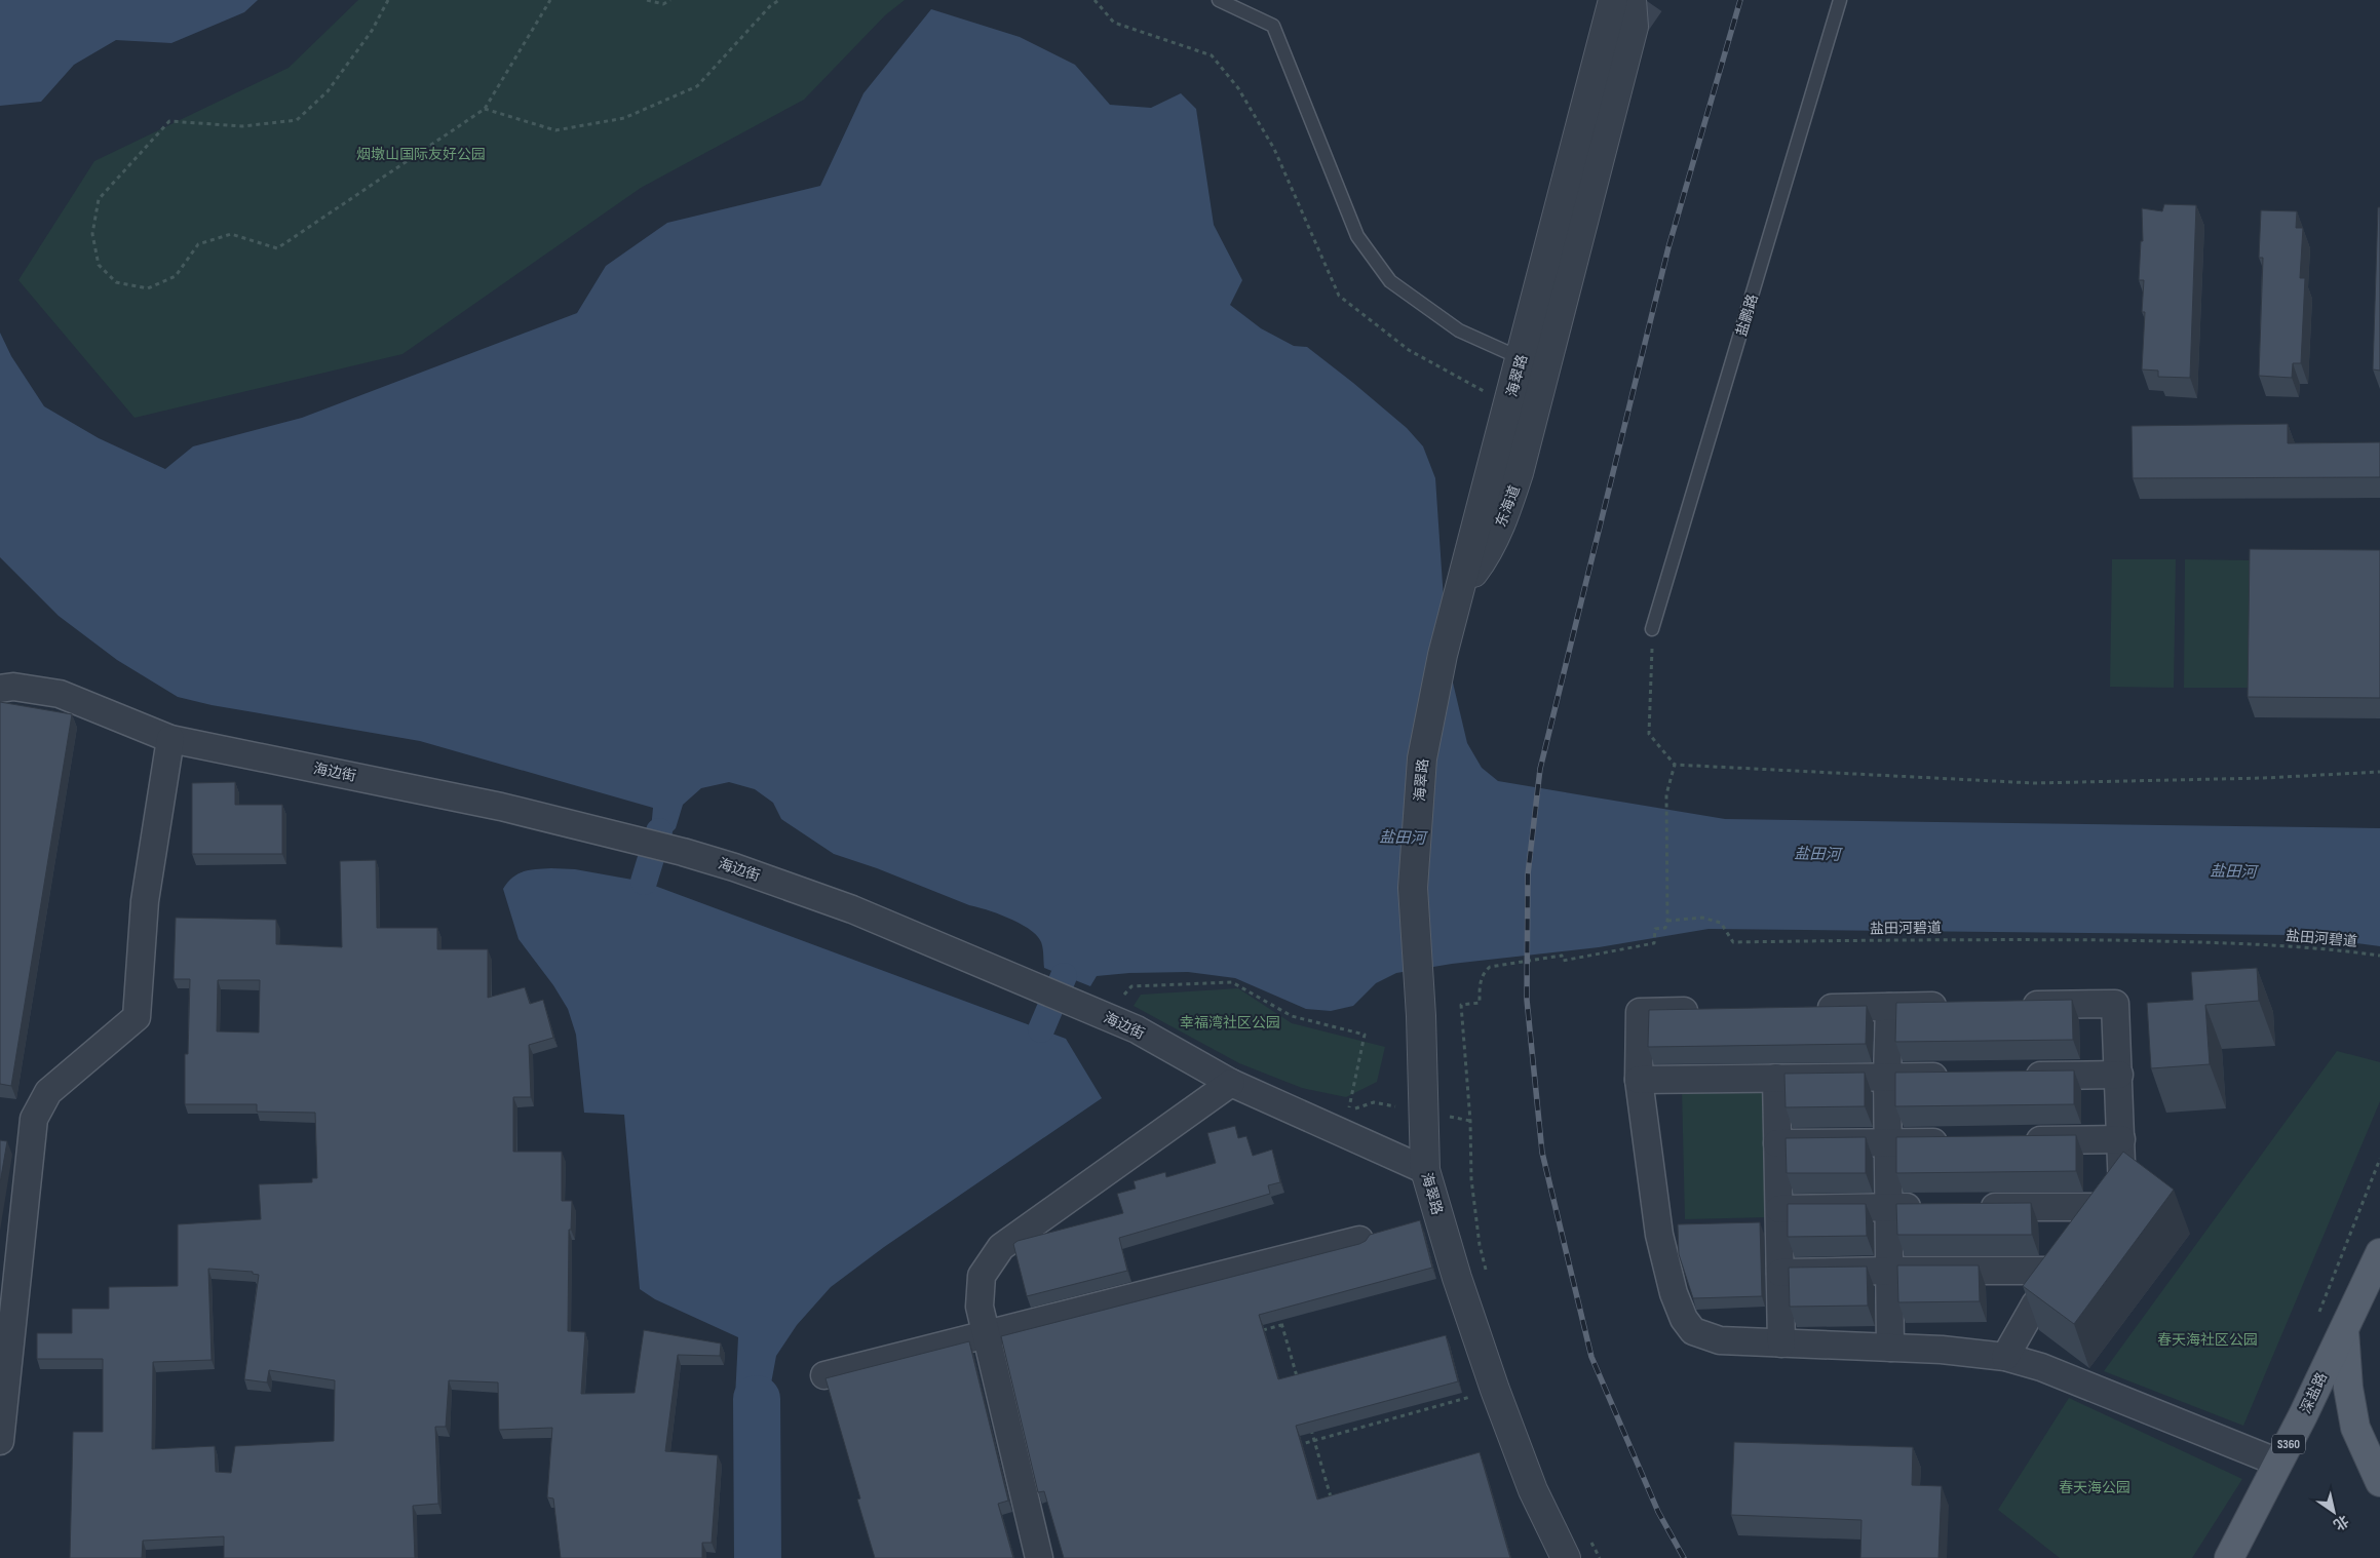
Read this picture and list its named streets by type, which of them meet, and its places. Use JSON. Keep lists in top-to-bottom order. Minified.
{"streets":{"main road":["深盐路","S360"],"street":["海翠路","东海道","海边街"],"lane":["盐鹏路"],"path":["盐田河碧道"]},"crossings":[["海翠路","东海道"],["海翠路","海边街"]],"water":["盐田河"],"parks":["烟墩山国际友好公园","幸福湾社区公园","春天海社区公园","春天海公园"],"north":"bottom right"}
